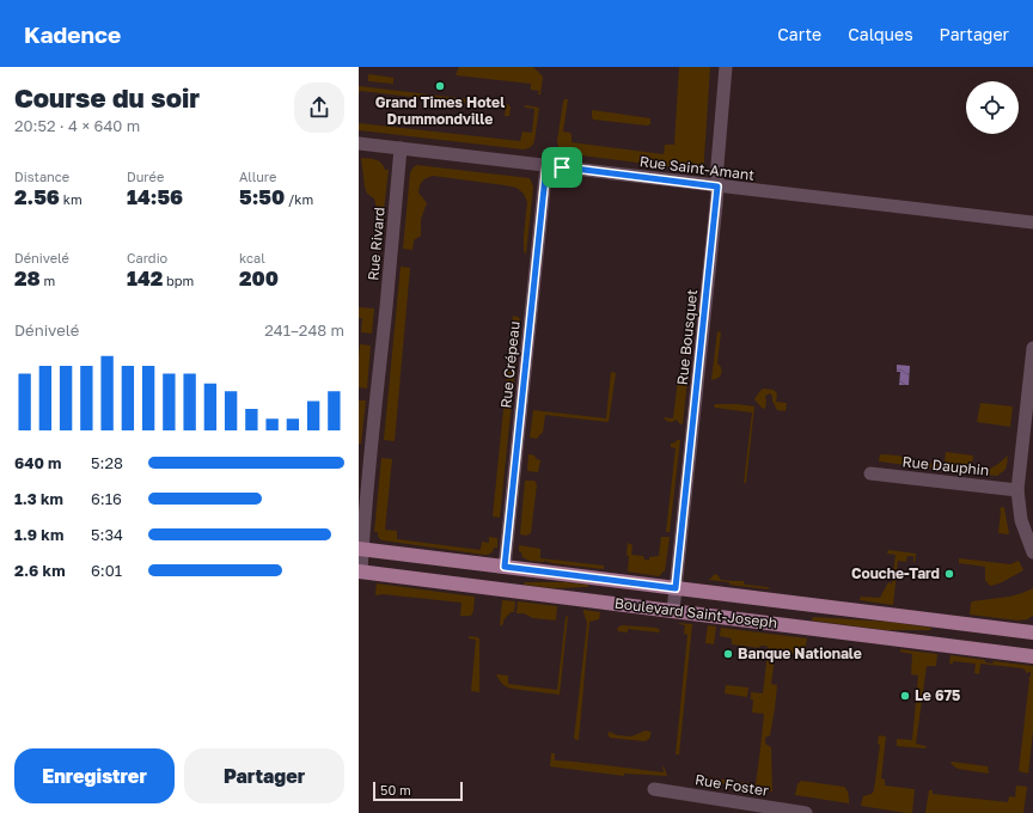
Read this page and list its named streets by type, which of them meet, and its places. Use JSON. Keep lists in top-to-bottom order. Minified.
{"streets":{"main road":["Boulevard Saint-Joseph"],"street":["Rue Saint-Amant","Rue Rivard","Rue Bousquet","Rue Crépeau","Rue Dauphin","Rue Foster"]},"crossings":[["Rue Saint-Amant","Rue Rivard"],["Rue Saint-Amant","Rue Bousquet"],["Rue Saint-Amant","Rue Crépeau"],["Rue Rivard","Boulevard Saint-Joseph"],["Rue Bousquet","Boulevard Saint-Joseph"],["Rue Crépeau","Boulevard Saint-Joseph"]],"places":["Grand Times Hotel Drummondville","Couche-Tard","Banque Nationale","Le 675"],"scale_bar":"50 m","page":{"header":"Kadence","nav":["Carte","Calques","Partager"],"heading":["Course du soir","20:52 · 4 × 640 m"],"stats":[["Distance","2.56 km"],["Durée","14:56"],["Allure","5:50 /km"],["Dénivelé","28 m"],["Cardio","142 bpm"],["kcal","200"]],"chart":["Dénivelé","241–248 m"],"list":[{"name":"640 m","note":"5:28"},{"name":"1.3 km","note":"6:16"},{"name":"1.9 km","note":"5:34"},{"name":"2.6 km","note":"6:01"}],"buttons":["Enregistrer","Partager"],"scale":"50 m"}}
